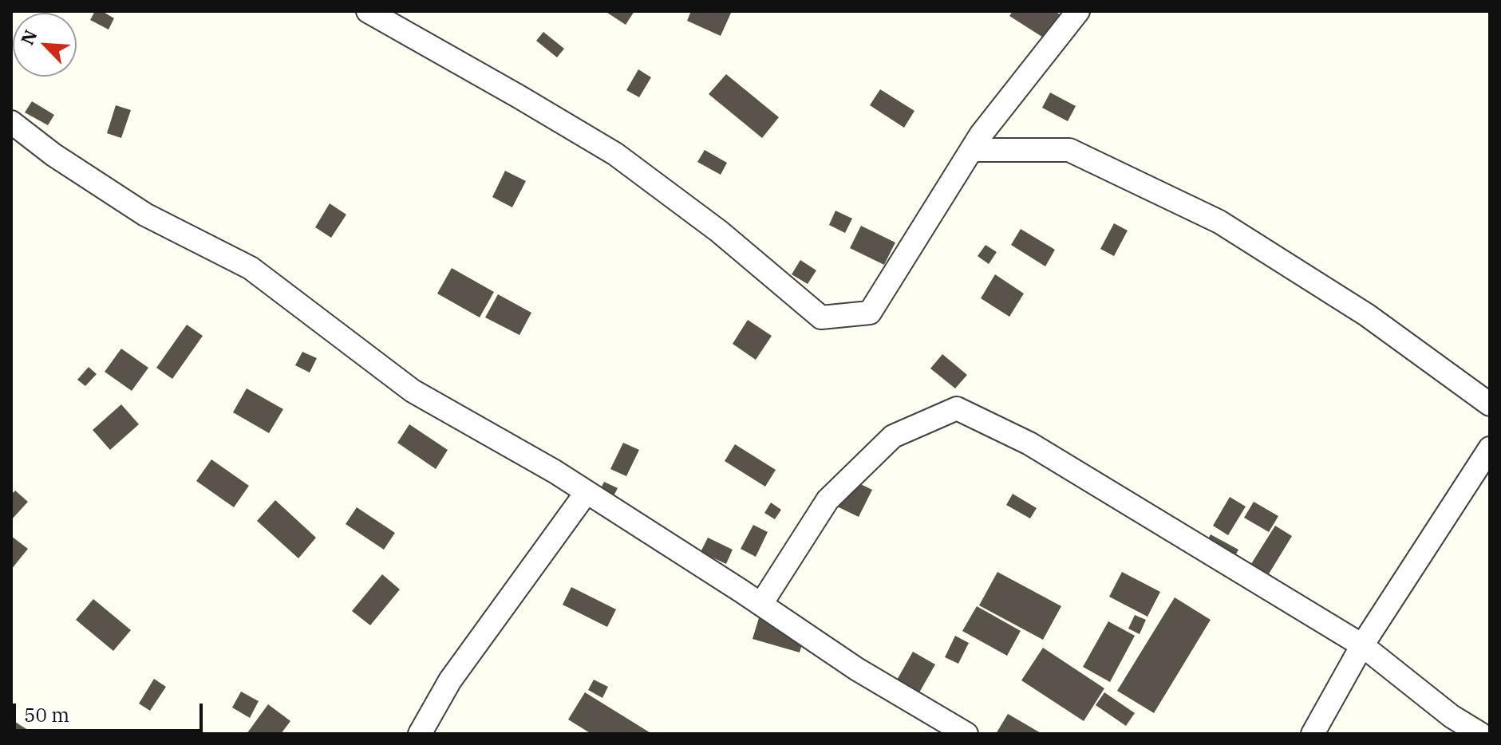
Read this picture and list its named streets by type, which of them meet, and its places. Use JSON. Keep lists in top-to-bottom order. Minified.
{"scale_bar":"50 m","north":"top left"}
